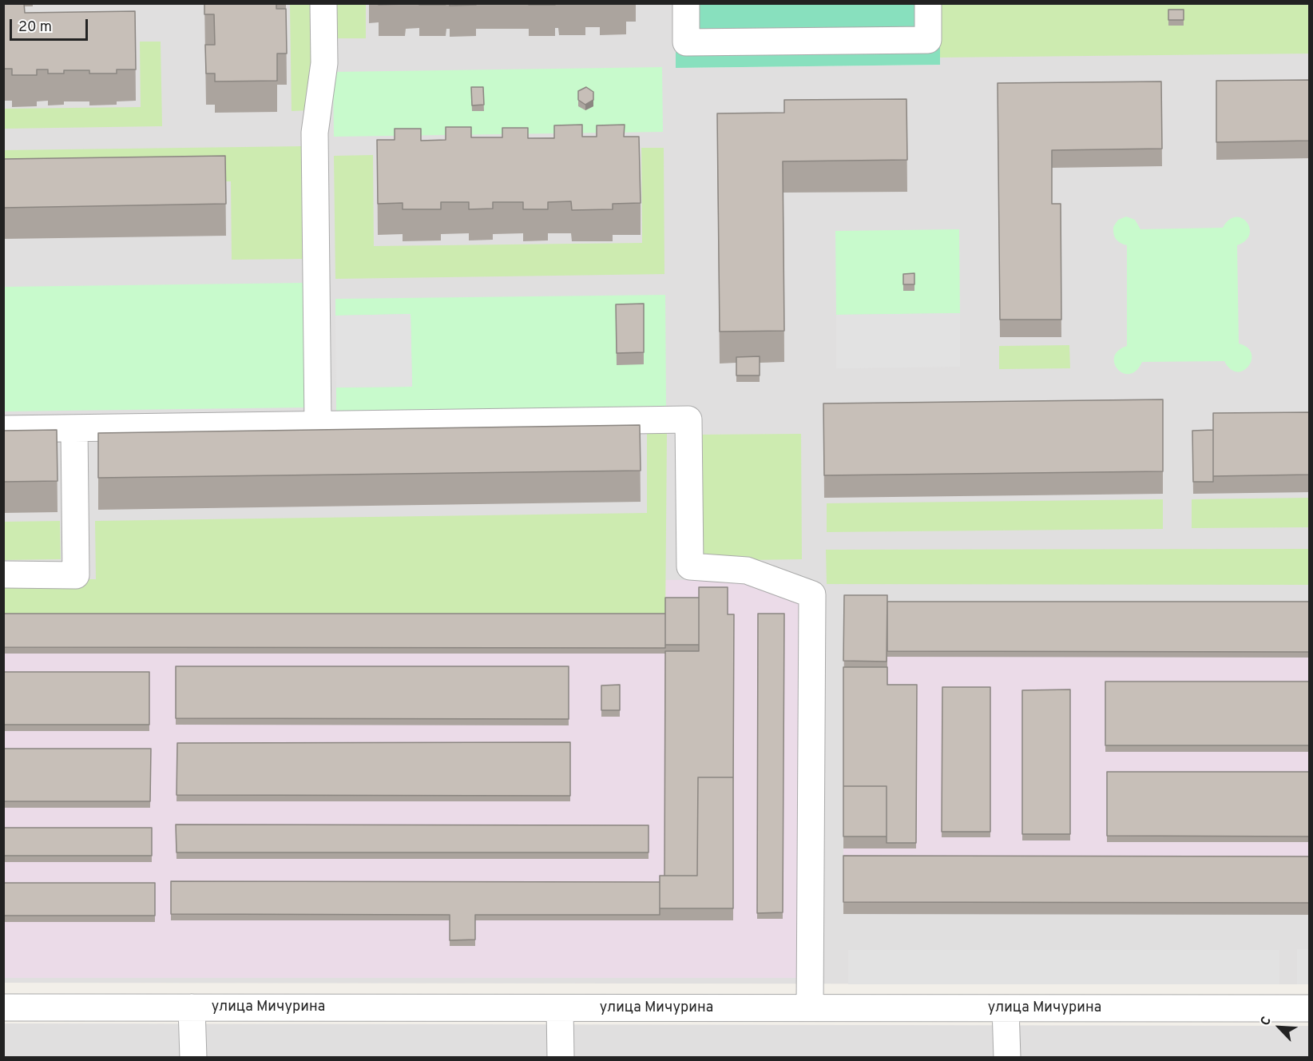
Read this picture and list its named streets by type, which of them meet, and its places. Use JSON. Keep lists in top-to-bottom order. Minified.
{"streets":{"street":["улица Мичурина"]},"scale_bar":"20 m","north":"top left"}
